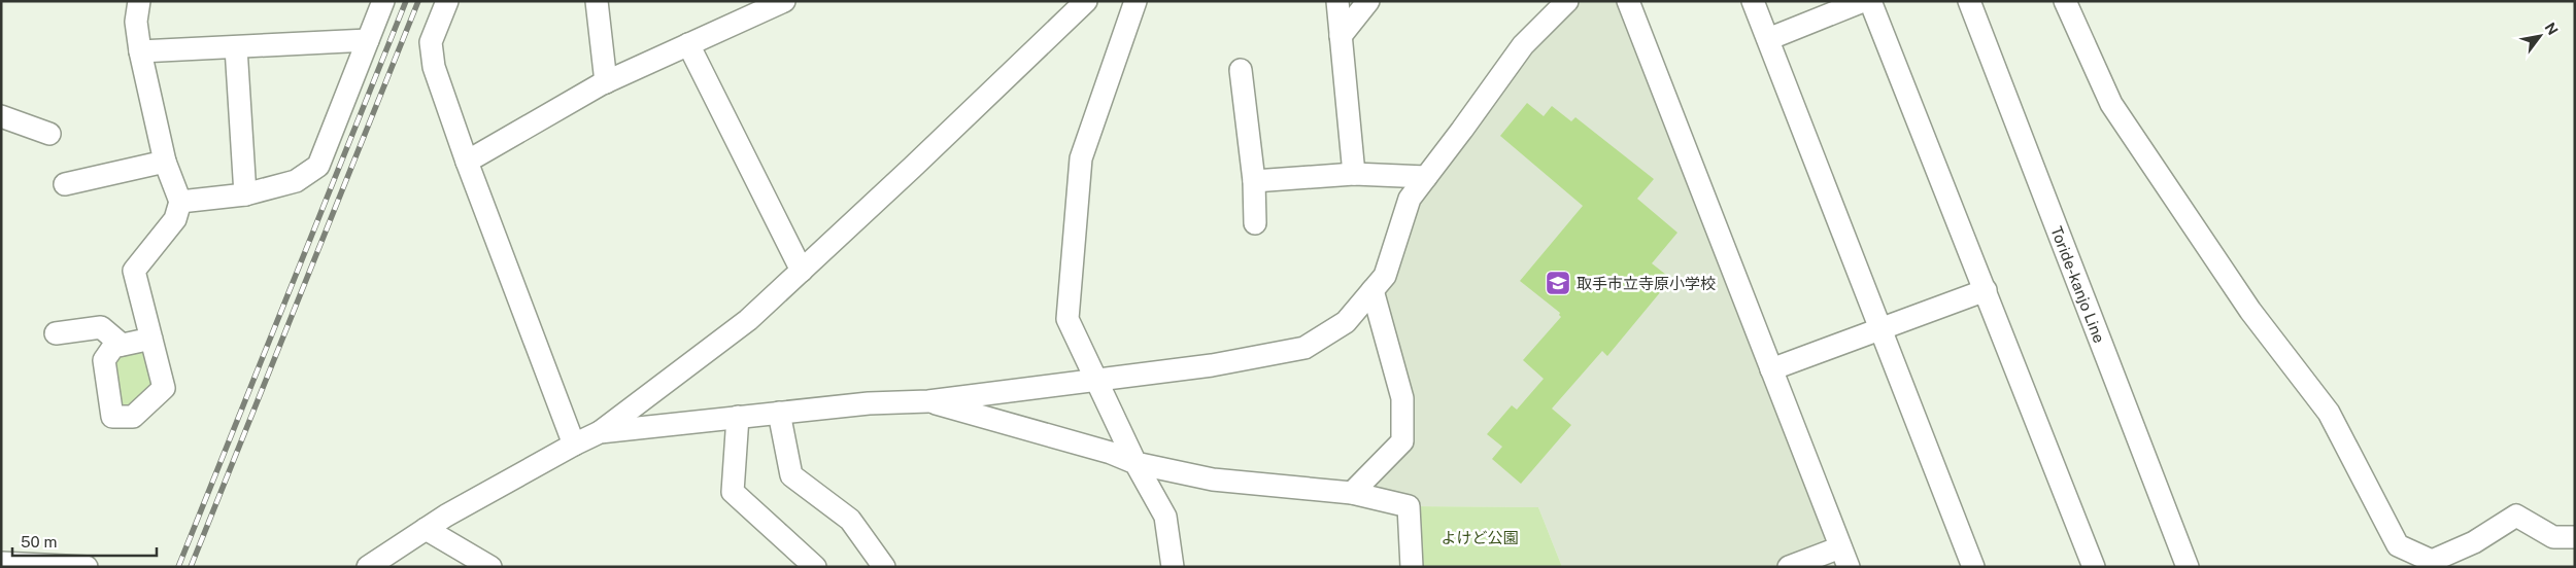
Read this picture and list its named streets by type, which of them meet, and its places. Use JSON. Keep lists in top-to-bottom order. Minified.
{"streets":{"street":["Toride-kanjo Line"]},"parks":["よけど公園"],"places":{"school or university":["取手市立寺原小学校"]},"scale_bar":"50 m","north":"top right"}
